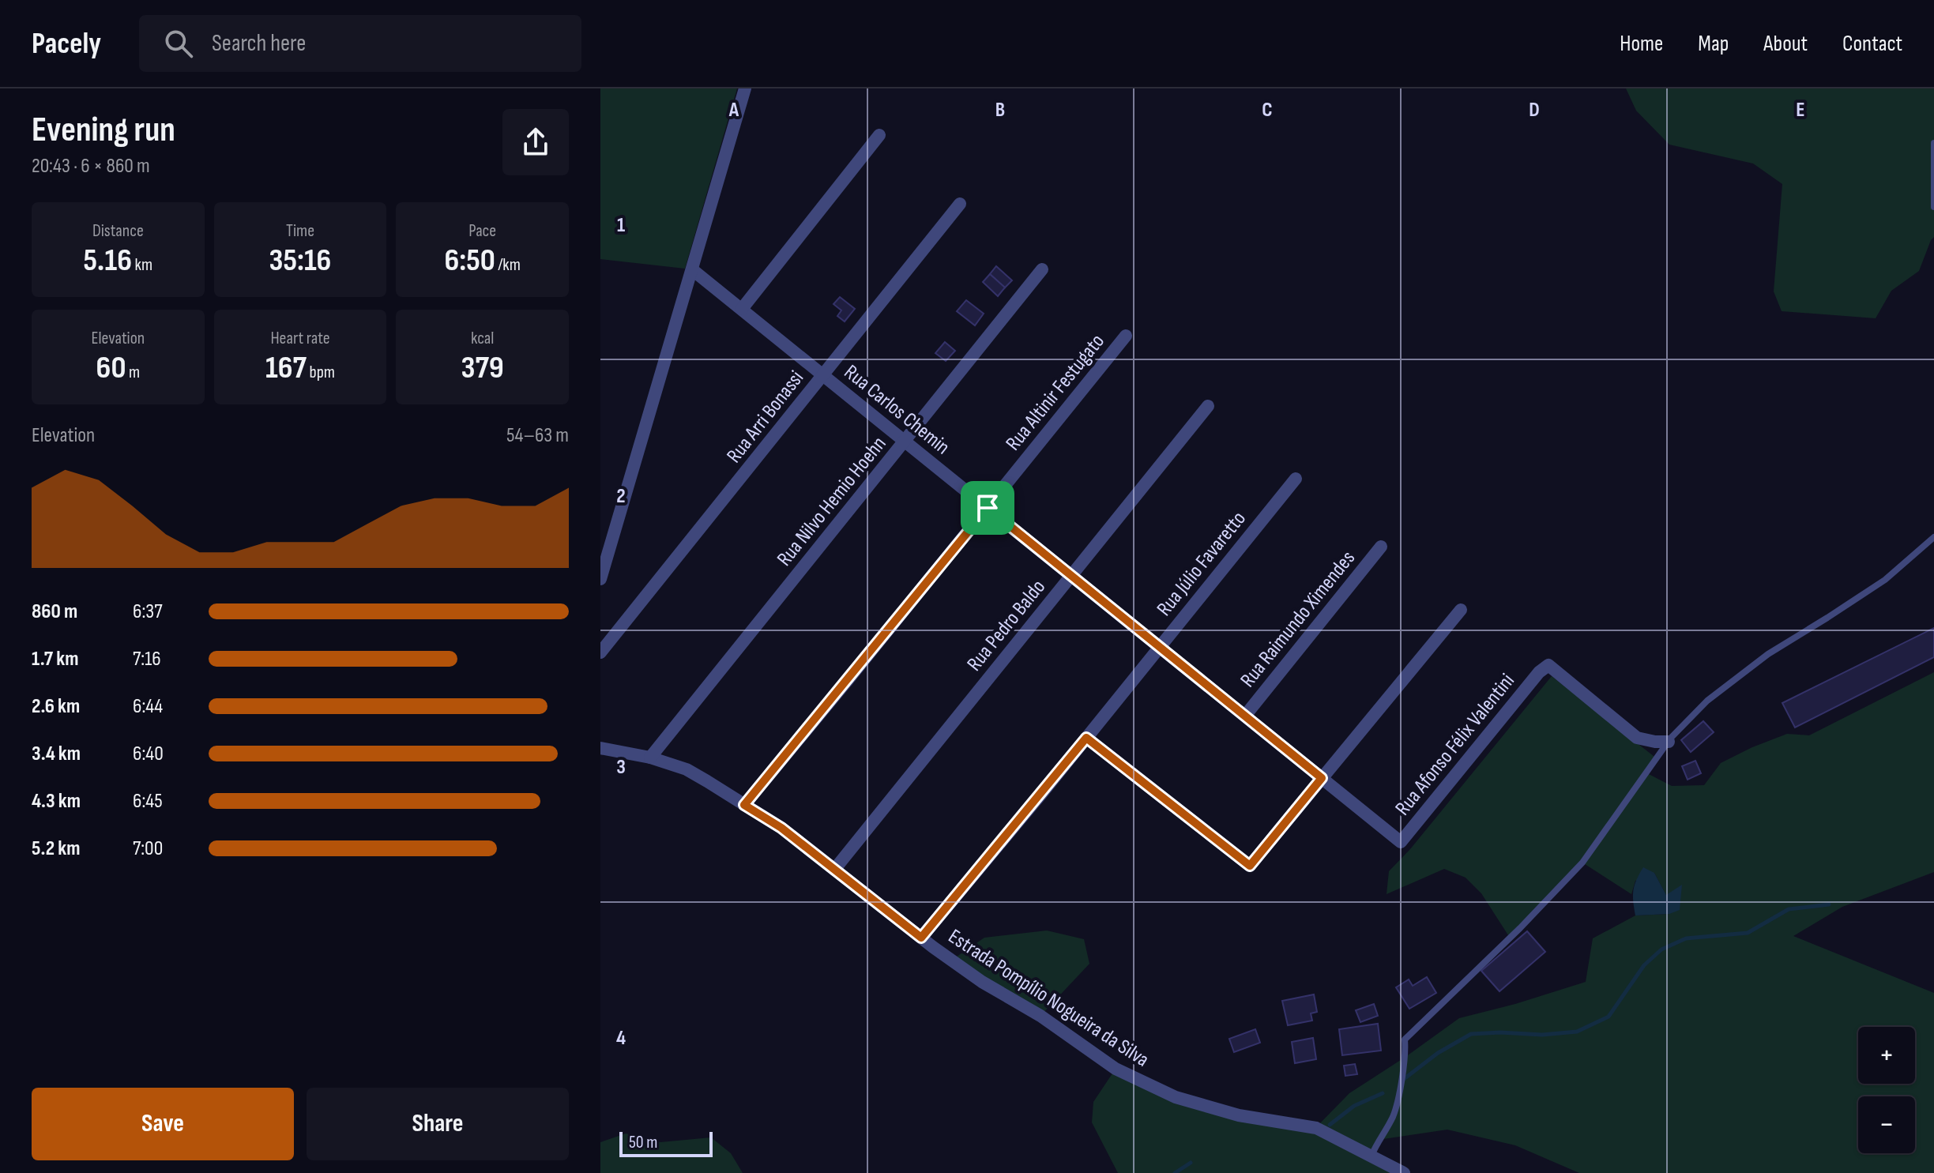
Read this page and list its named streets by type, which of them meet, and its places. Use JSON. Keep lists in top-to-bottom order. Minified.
{"streets":{"street":["Rua Altinir Festugato","Rua Carlos Chemin","Rua Arri Bonassi","Rua Nilvo Hemio Hoehn","Rua Júlio Favaretto","Rua Raimundo Ximendes","Rua Pedro Baldo","Rua Afonso Félix Valentini","Estrada Pompílio Nogueira da Silva"]},"crossings":[["Rua Altinir Festugato","Rua Carlos Chemin"],["Rua Altinir Festugato","Estrada Pompílio Nogueira da Silva"],["Rua Carlos Chemin","Rua Arri Bonassi"],["Rua Carlos Chemin","Rua Nilvo Hemio Hoehn"],["Rua Carlos Chemin","Rua Júlio Favaretto"],["Rua Carlos Chemin","Rua Raimundo Ximendes"],["Rua Carlos Chemin","Rua Pedro Baldo"],["Rua Carlos Chemin","Rua Afonso Félix Valentini"],["Rua Nilvo Hemio Hoehn","Estrada Pompílio Nogueira da Silva"],["Rua Júlio Favaretto","Estrada Pompílio Nogueira da Silva"],["Rua Pedro Baldo","Estrada Pompílio Nogueira da Silva"]],"scale_bar":"50 m","page":{"header":"Pacely","search":"Search here","nav":["Home","Map","About","Contact"],"heading":["Evening run","20:43 · 6 × 860 m"],"stats":[["Distance","5.16 km"],["Time","35:16"],["Pace","6:50 /km"],["Elevation","60 m"],["Heart rate","167 bpm"],["kcal","379"]],"chart":["Elevation","54–63 m"],"list":[{"name":"860 m","note":"6:37"},{"name":"1.7 km","note":"7:16"},{"name":"2.6 km","note":"6:44"},{"name":"3.4 km","note":"6:40"},{"name":"4.3 km","note":"6:45"},{"name":"5.2 km","note":"7:00"}],"map_buttons":["+","−"],"buttons":["Save","Share"],"scale":"50 m"},"grid":{"columns":["A","B","C","D","E"],"rows":["1","2","3","4"]}}
